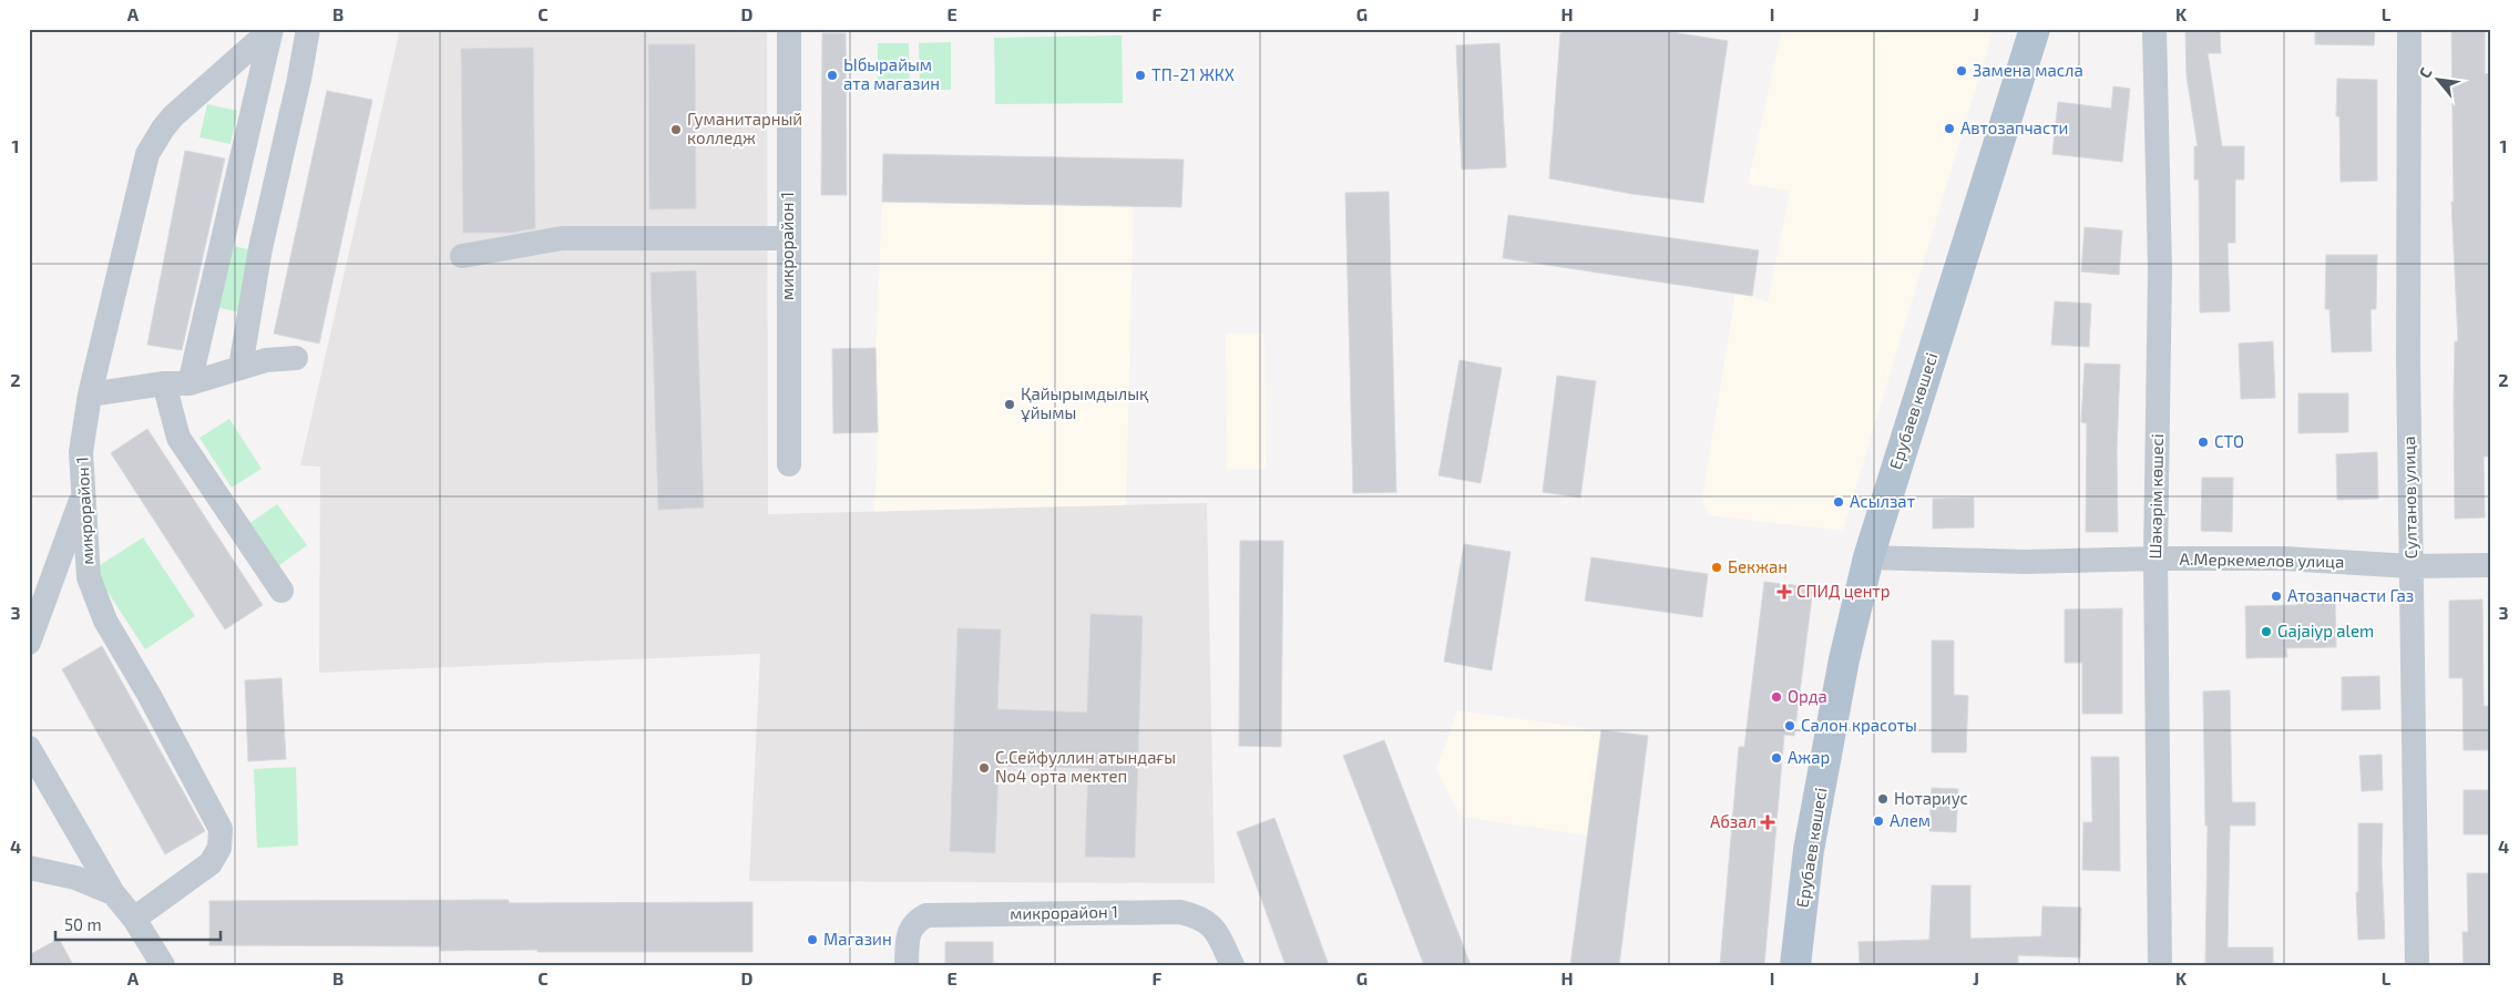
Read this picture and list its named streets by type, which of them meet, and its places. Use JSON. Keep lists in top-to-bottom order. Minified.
{"streets":{"main road":["Ерубаев көшесі"],"street":["микрорайон 1","Шәкәрім көшесі","Султанов улица","А.Меркемелов улица"]},"crossings":[["Ерубаев көшесі","А.Меркемелов улица"],["Шәкәрім көшесі","А.Меркемелов улица"],["Султанов улица","А.Меркемелов улица"]],"places":{"other":["Замена масла","Ыбырайым ата магазин","ТП-21 ЖКХ","Автозапчасти","Гуманитарный колледж","Қайырымдылық ұйымы","СТО","Асылзат","Бекжан","Атозапчасти Газ","Gajaiyp alem","Орда","Салон красоты","Ажар","С.Сейфуллин атындағы No4 орта мектеп","Нотариус","Алем","Магазин"],"health":["СПИД центр","Абзал"]},"scale_bar":"50 m","north":"top left","grid":{"columns":["A","B","C","D","E","F","G","H","I","J","K","L"],"rows":["1","2","3","4"]}}
